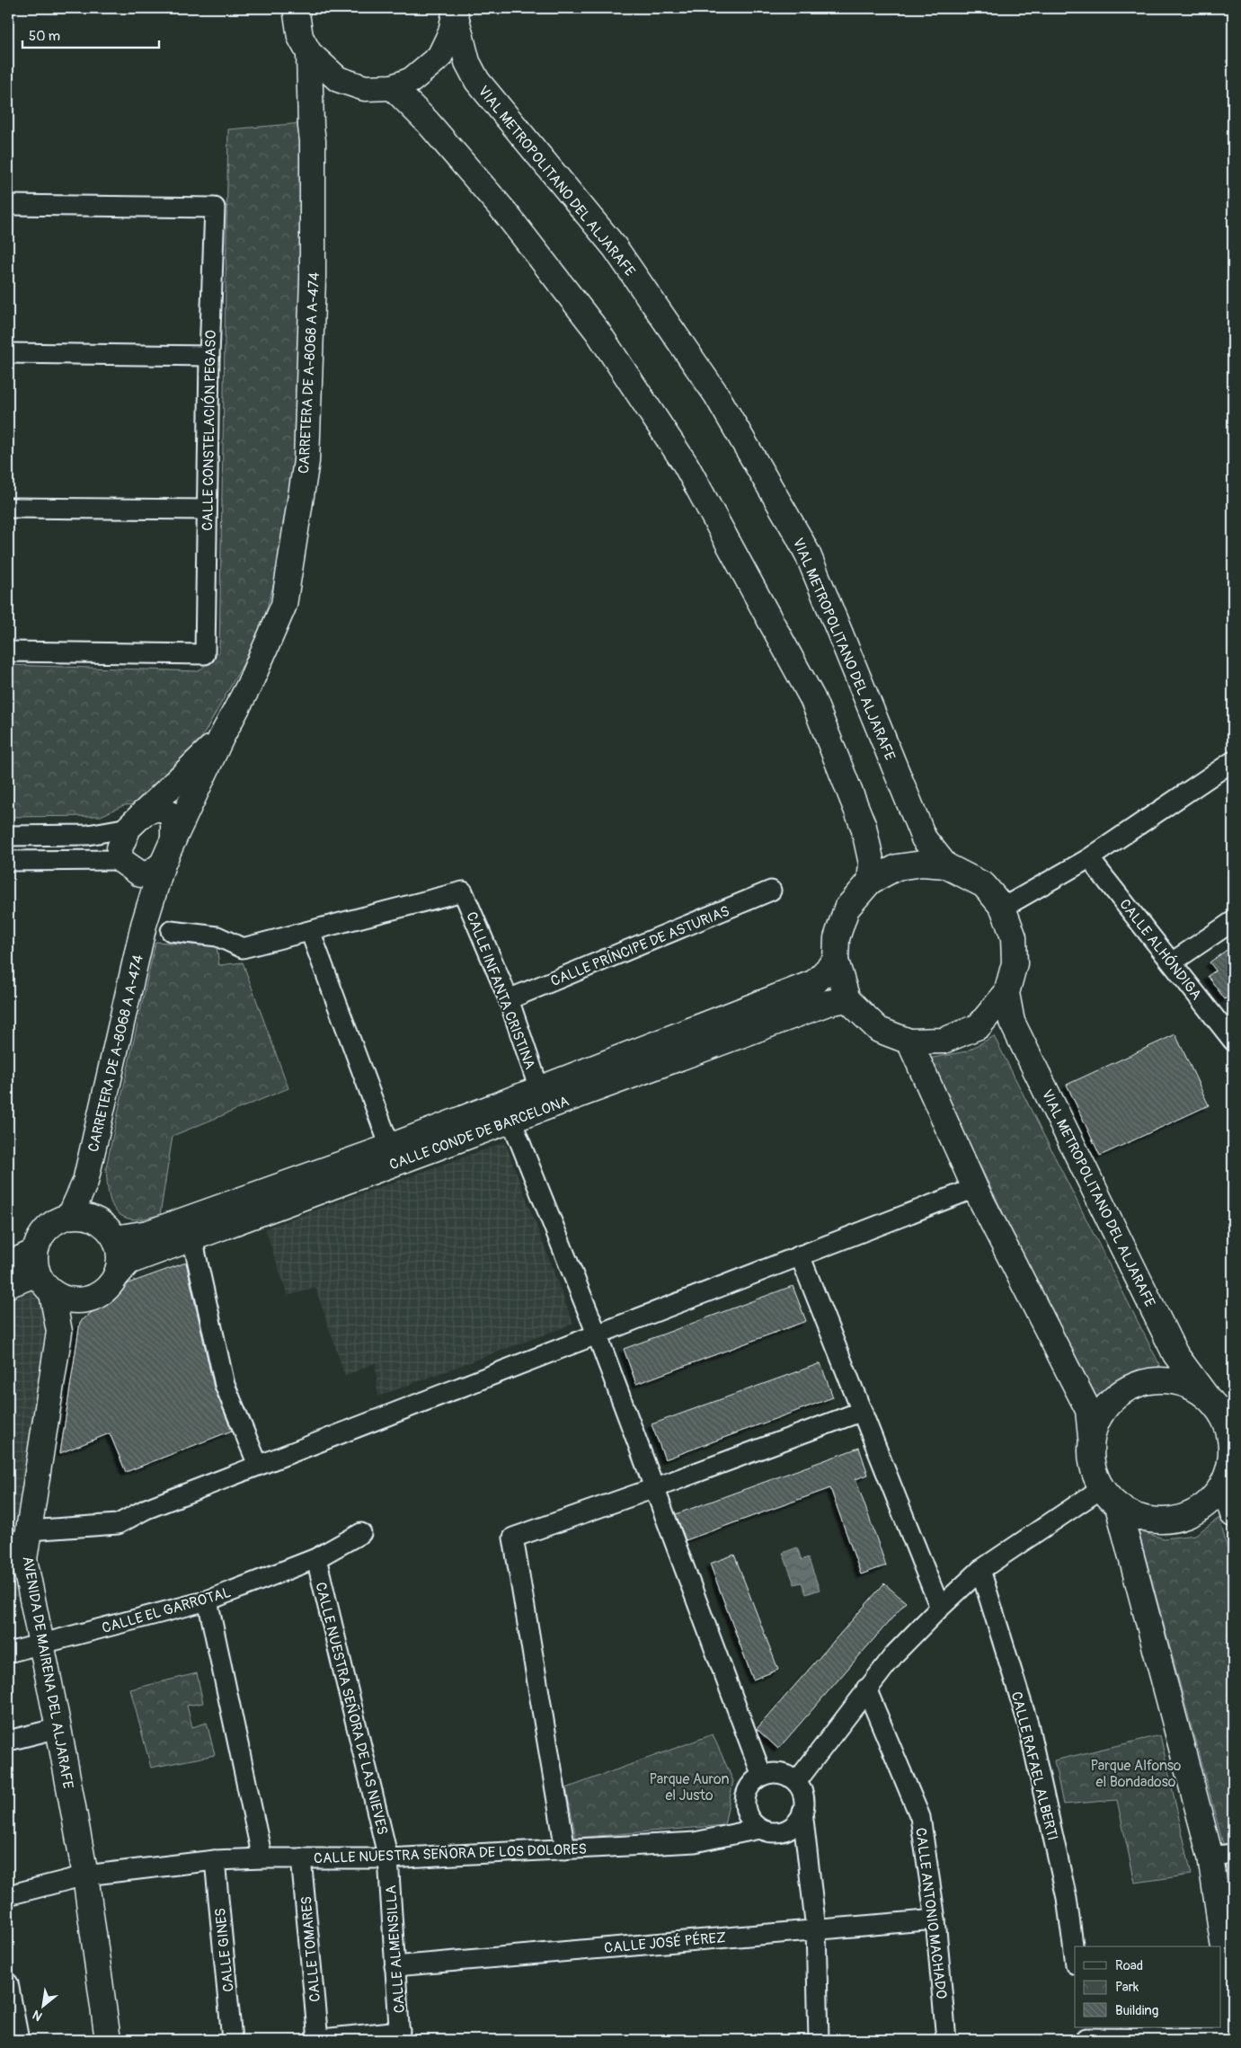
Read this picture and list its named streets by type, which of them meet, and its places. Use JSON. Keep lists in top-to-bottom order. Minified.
{"streets":{"main road":["VIAL METROPOLITANO DEL ALJARAFE","CARRETERA DE A-8068 A A-474","CALLE CONDE DE BARCELONA","AVENIDA DE MAIRENA DEL ALJARAFE"],"street":["CALLE CONSTELACIÓN PEGASO","CALLE PRÍNCIPE DE ASTURIAS","CALLE ALHÓNDIGA","CALLE INFANTA CRISTINA","CALLE EL GARROTAL","CALLE NUESTRA SEÑORA DE LAS NIEVES","CALLE RAFAEL ALBERTI","CALLE NUESTRA SEÑORA DE LOS DOLORES","CALLE ANTONIO MACHADO","CALLE JOSÉ PÉREZ","CALLE TOMARES","CALLE ALMENSILLA","CALLE GINES"]},"crossings":[["VIAL METROPOLITANO DEL ALJARAFE","CARRETERA DE A-8068 A A-474"],["VIAL METROPOLITANO DEL ALJARAFE","CALLE CONDE DE BARCELONA"],["CARRETERA DE A-8068 A A-474","CALLE CONDE DE BARCELONA"],["CALLE PRÍNCIPE DE ASTURIAS","CALLE INFANTA CRISTINA"],["CALLE INFANTA CRISTINA","CALLE CONDE DE BARCELONA"],["CALLE EL GARROTAL","AVENIDA DE MAIRENA DEL ALJARAFE"],["CALLE EL GARROTAL","CALLE NUESTRA SEÑORA DE LAS NIEVES"],["AVENIDA DE MAIRENA DEL ALJARAFE","CALLE NUESTRA SEÑORA DE LOS DOLORES"],["CALLE NUESTRA SEÑORA DE LAS NIEVES","CALLE NUESTRA SEÑORA DE LOS DOLORES"],["CALLE NUESTRA SEÑORA DE LAS NIEVES","CALLE ALMENSILLA"],["CALLE NUESTRA SEÑORA DE LOS DOLORES","CALLE TOMARES"],["CALLE NUESTRA SEÑORA DE LOS DOLORES","CALLE ALMENSILLA"],["CALLE NUESTRA SEÑORA DE LOS DOLORES","CALLE GINES"],["CALLE ANTONIO MACHADO","CALLE JOSÉ PÉREZ"],["CALLE JOSÉ PÉREZ","CALLE ALMENSILLA"]],"parks":["Parque Alfonso el Bondadoso","Parque Auron el Justo"],"legend":["Road","Park","Building"],"scale_bar":"50 m","north":"bottom left"}
